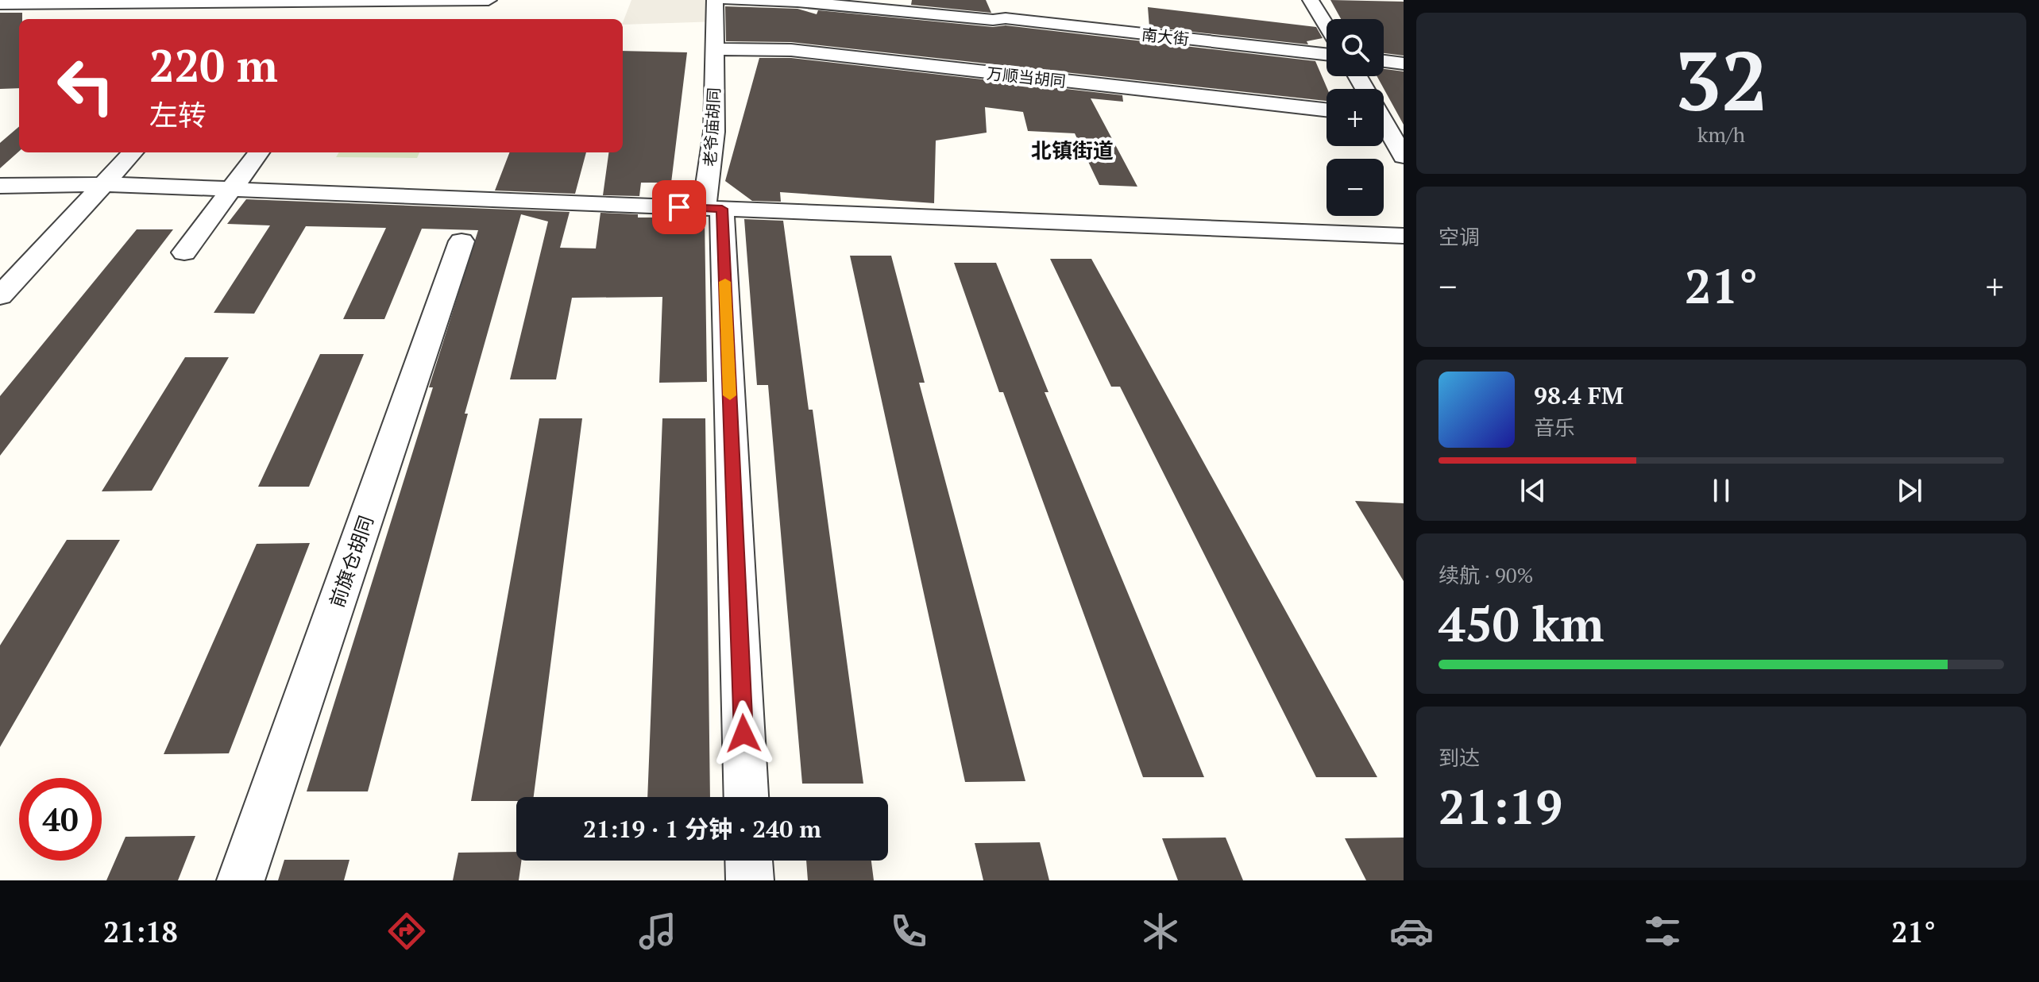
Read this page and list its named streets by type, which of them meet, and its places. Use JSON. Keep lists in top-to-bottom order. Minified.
{"streets":{"street":["南大街","万顺当胡同","老爷庙胡同","前旗仓胡同"]},"crossings":[["万顺当胡同","老爷庙胡同"]],"districts":["北镇街道"],"page":{"tile":[["32","km/h"],"空调",["续航 · 90%","450 km"],["到达","21:19"]],"map_buttons":["+","−"],"turn":["220 m","左转"],"heat":["−","21°","+"],"song":["98.4 FM","音乐"],"limit":"40","trip":"21:19 · 1 分钟 · 240 m","tabs":["21:18","21°"]}}
